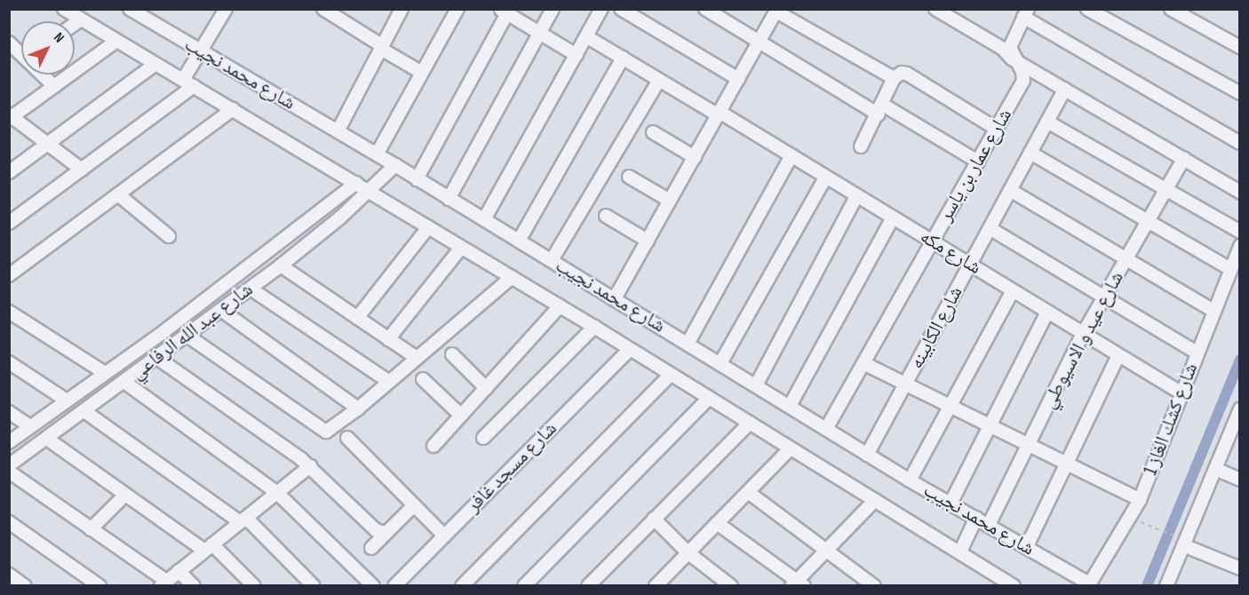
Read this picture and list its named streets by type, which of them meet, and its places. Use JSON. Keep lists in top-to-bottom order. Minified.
{"streets":{"street":["شارع محمد نجيب","شارع عمار بن ياسر","شارع مكه","شارع الكابينه","شارع عبد الله الرفاعي","شارع عيد و الاسيوطي","شارع كشك الغاز 1","شارع مسجد غافر"]},"crossings":[["شارع محمد نجيب","شارع عمار بن ياسر"],["شارع محمد نجيب","شارع الكابينه"],["شارع محمد نجيب","شارع عبد الله الرفاعي"],["شارع محمد نجيب","شارع عيد و الاسيوطي"],["شارع محمد نجيب","شارع كشك الغاز 1"],["شارع محمد نجيب","شارع مسجد غافر"],["شارع عمار بن ياسر","شارع مكه"],["شارع مكه","شارع الكابينه"],["شارع مكه","شارع عيد و الاسيوطي"],["شارع مكه","شارع كشك الغاز 1"]],"north":"top right"}
